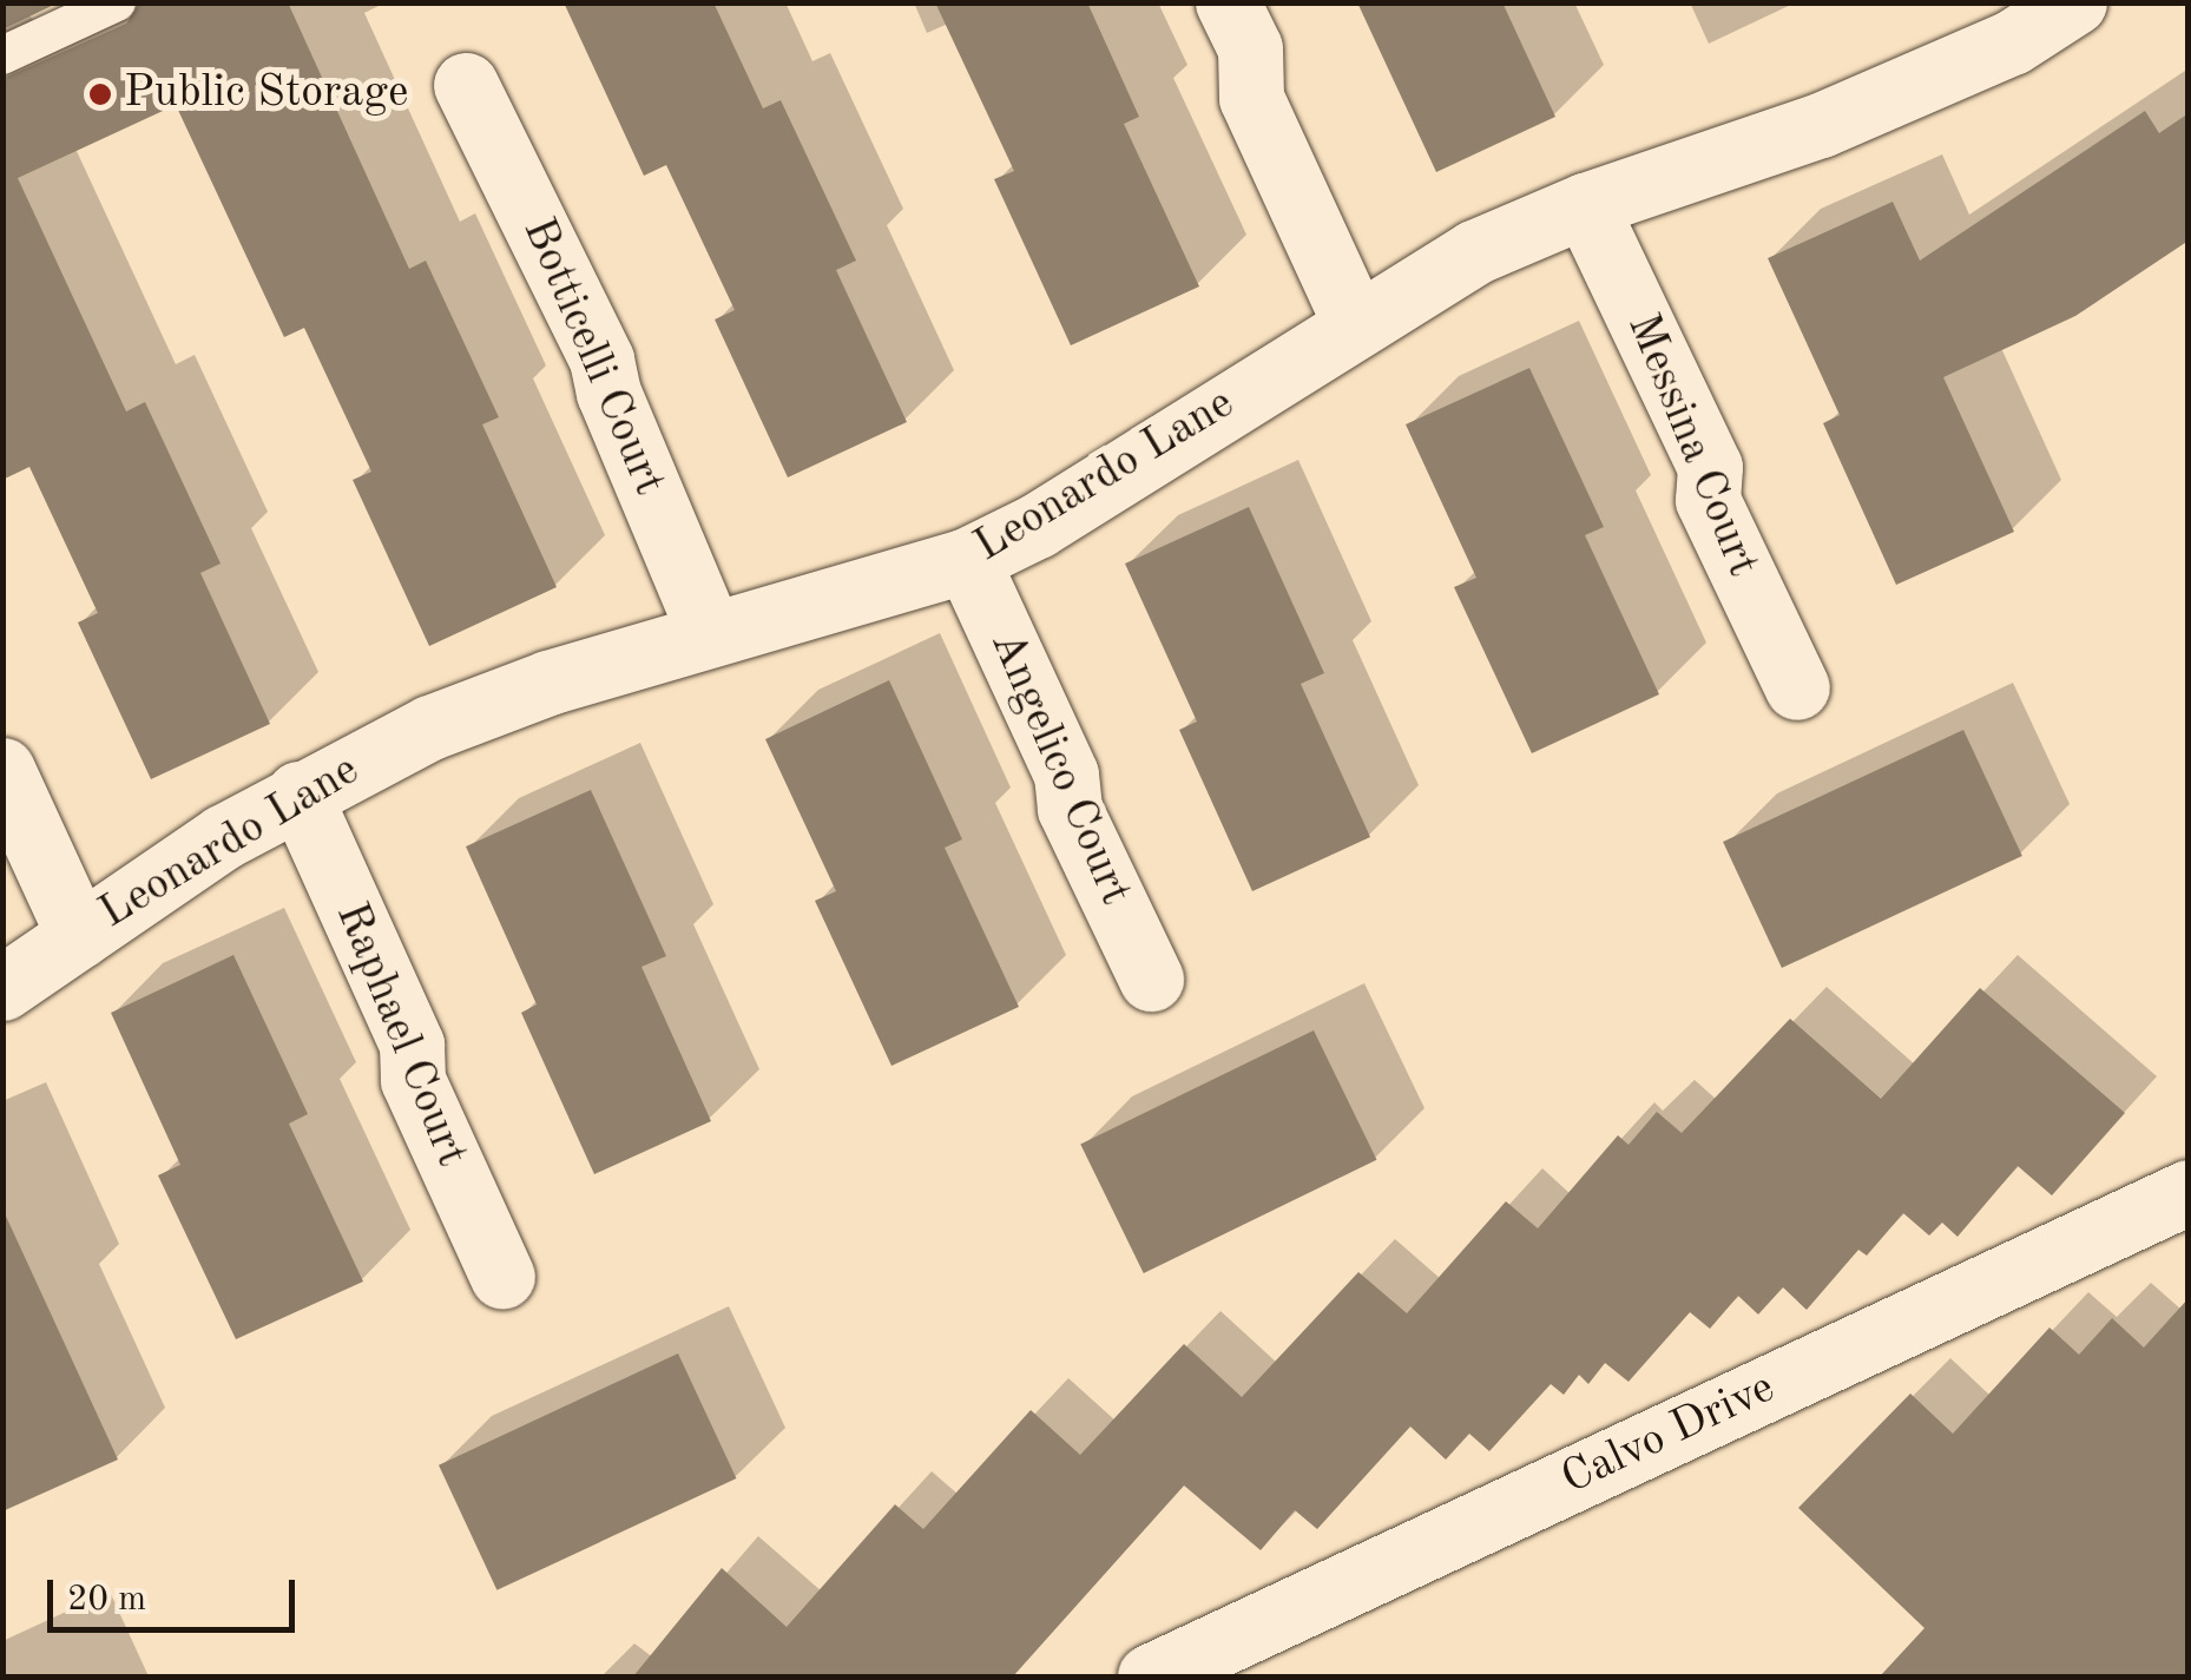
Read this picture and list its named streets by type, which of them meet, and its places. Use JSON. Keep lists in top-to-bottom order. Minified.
{"streets":{"street":["Botticelli Court","Messina Court","Leonardo Lane","Angelico Court","Raphael Court","Calvo Drive"]},"crossings":[["Botticelli Court","Leonardo Lane"],["Messina Court","Leonardo Lane"],["Leonardo Lane","Angelico Court"],["Leonardo Lane","Raphael Court"]],"places":["Public Storage"],"scale_bar":"20 m"}
